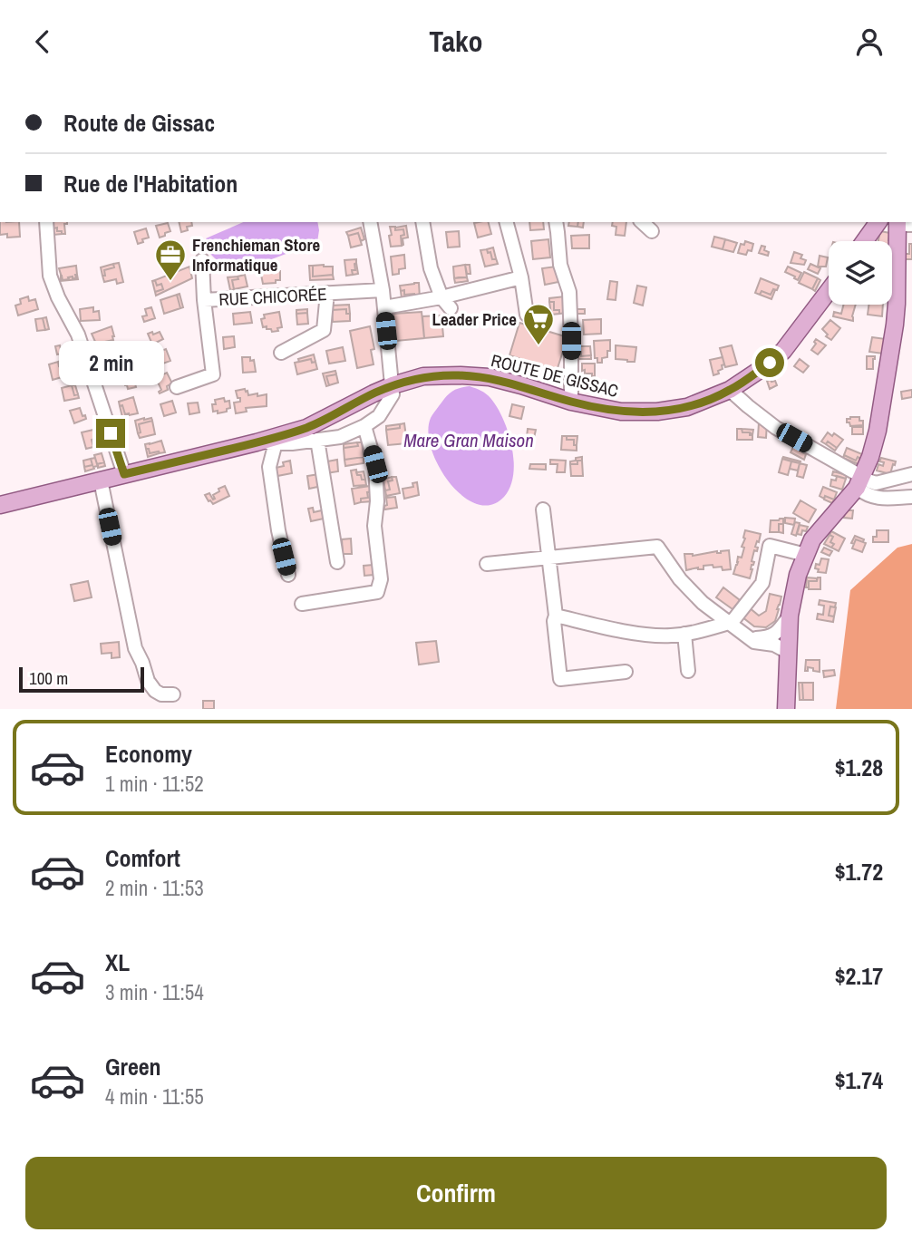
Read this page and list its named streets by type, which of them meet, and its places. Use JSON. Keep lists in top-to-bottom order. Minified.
{"streets":{"main road":["ROUTE DE GISSAC"],"street":["RUE CHICORÉE"]},"water":["Mare Gran Maison"],"places":{"office":["Frenchieman Store Informatique"],"supermarket":["Leader Price"]},"scale_bar":"100 m","page":{"header":"Tako","banner":["Route de Gissac","Rue de l'Habitation"],"bubble":"2 min","scale":"100 m","list":[{"name":"Economy","note":"1 min · 11:52","value":"$1.28"},{"name":"Comfort","note":"2 min · 11:53","value":"$1.72"},{"name":"XL","note":"3 min · 11:54","value":"$2.17"},{"name":"Green","note":"4 min · 11:55","value":"$1.74"}],"buttons":"Confirm"}}
